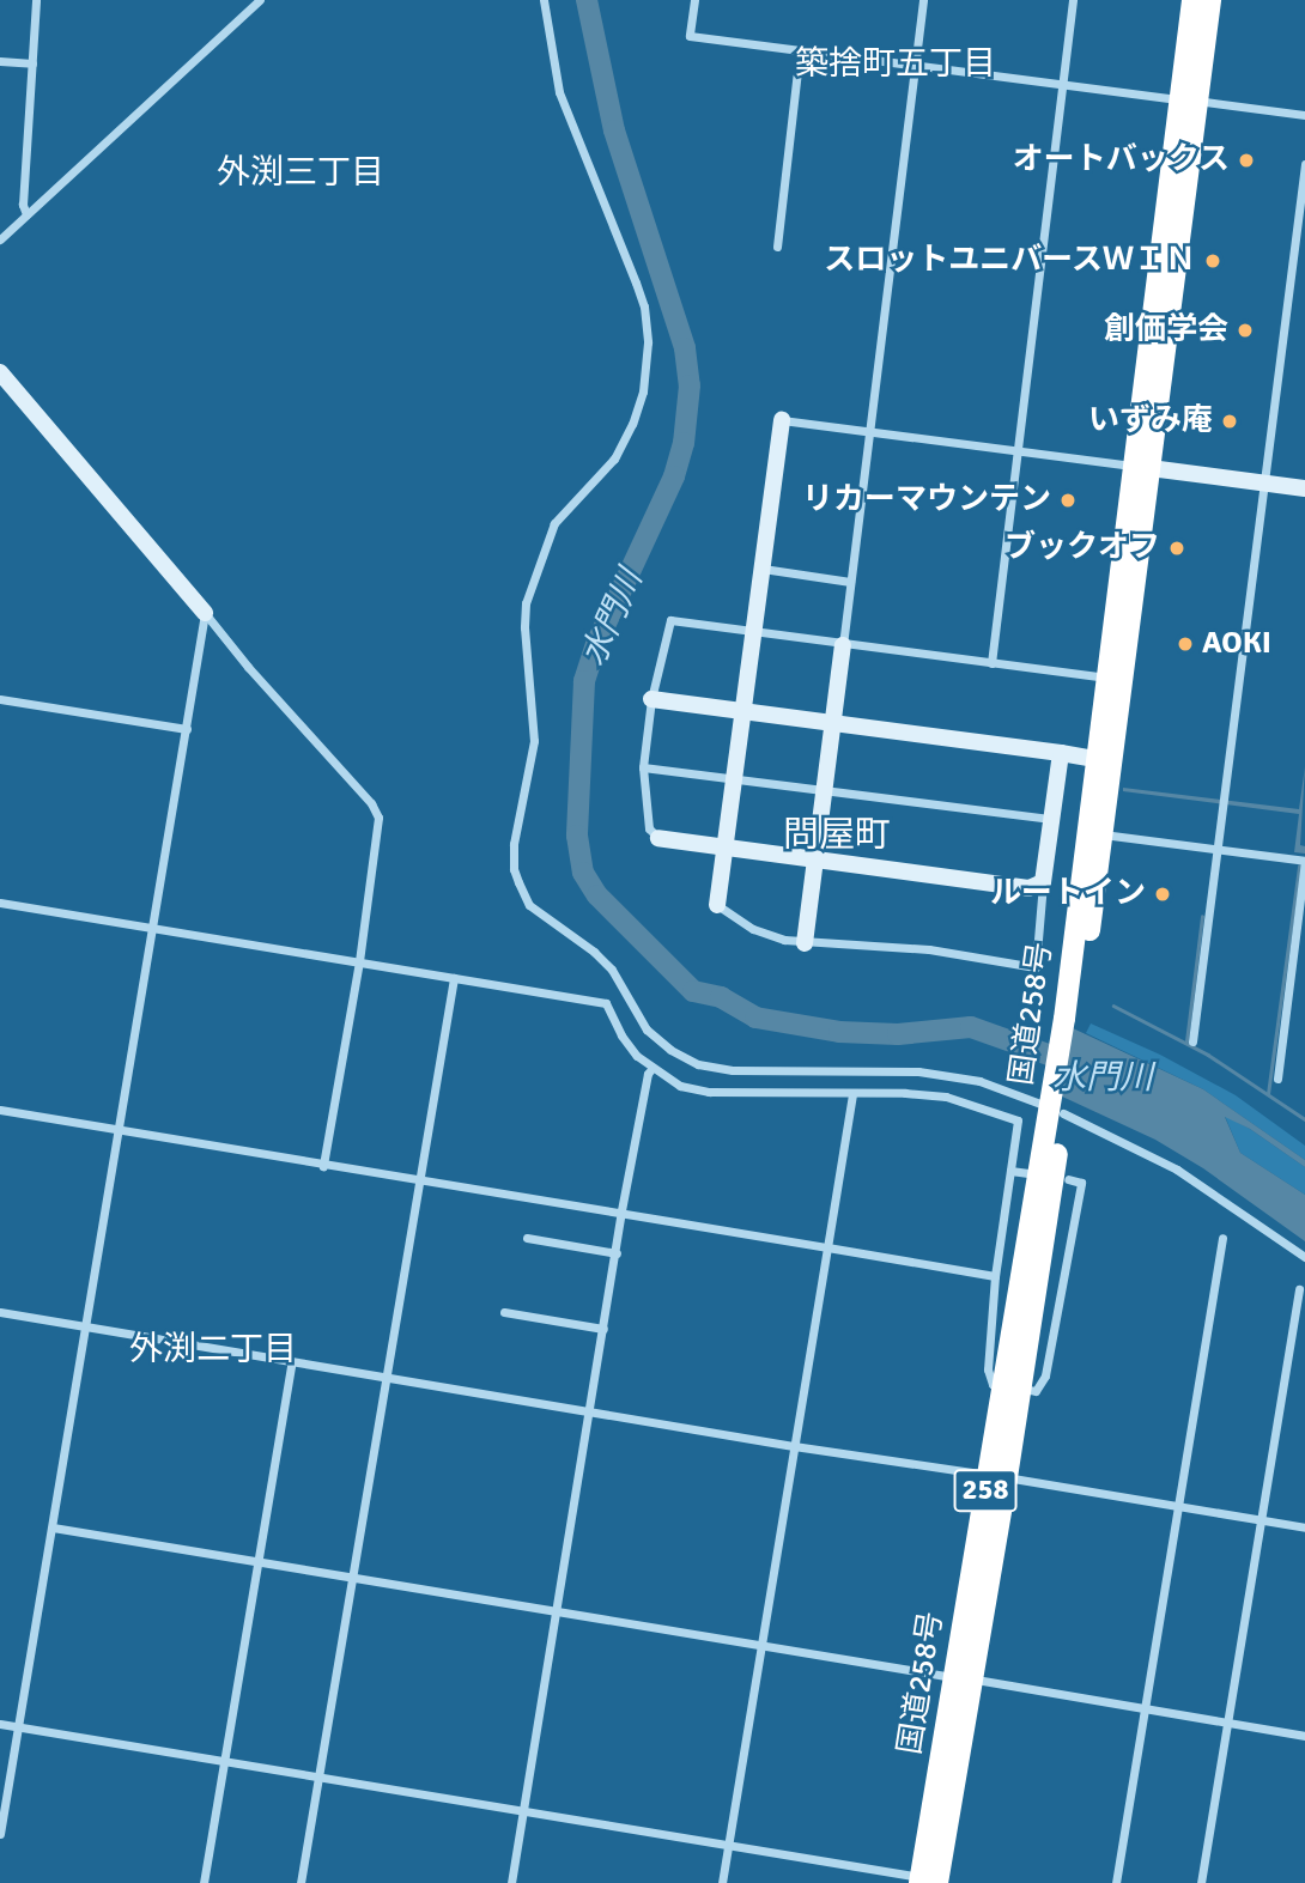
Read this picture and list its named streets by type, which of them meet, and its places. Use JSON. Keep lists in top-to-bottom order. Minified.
{"streets":{"highway":["国道258号","258"]},"districts":["築捨町五丁目","外渕三丁目","問屋町","外渕二丁目"],"water":["水門川"],"places":["オートバックス","スロットユニバースＷＩＮ","創価学会","いずみ庵","リカーマウンテン","ブックオフ","AOKI","ルートイン"]}
